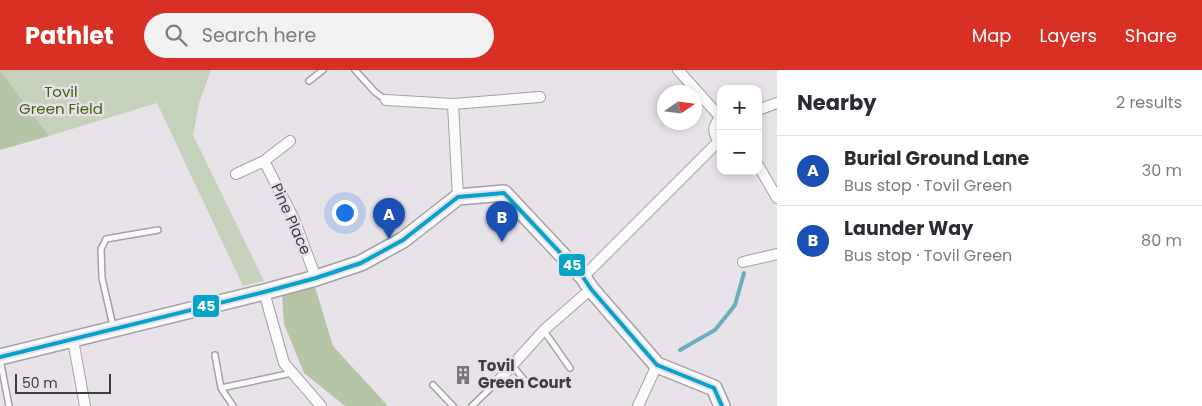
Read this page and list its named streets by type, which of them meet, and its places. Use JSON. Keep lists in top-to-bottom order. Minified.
{"streets":{"street":["Pine Place"]},"parks":["Tovil Green Field"],"places":{"building":["Tovil Green Court"]},"lines":["transit line 45"],"scale_bar":"50 m","north":"right","page":{"header":"Pathlet","search":"Search here","nav":["Map","Layers","Share"],"heading":["Nearby","2 results"],"map_buttons":["+","−"],"list":[{"mark":"A","name":"Burial Ground Lane","note":"Bus stop · Tovil Green","value":"30 m"},{"mark":"B","name":"Launder Way","note":"Bus stop · Tovil Green","value":"80 m"}],"pins":["A","B"],"scale":"50 m"}}
